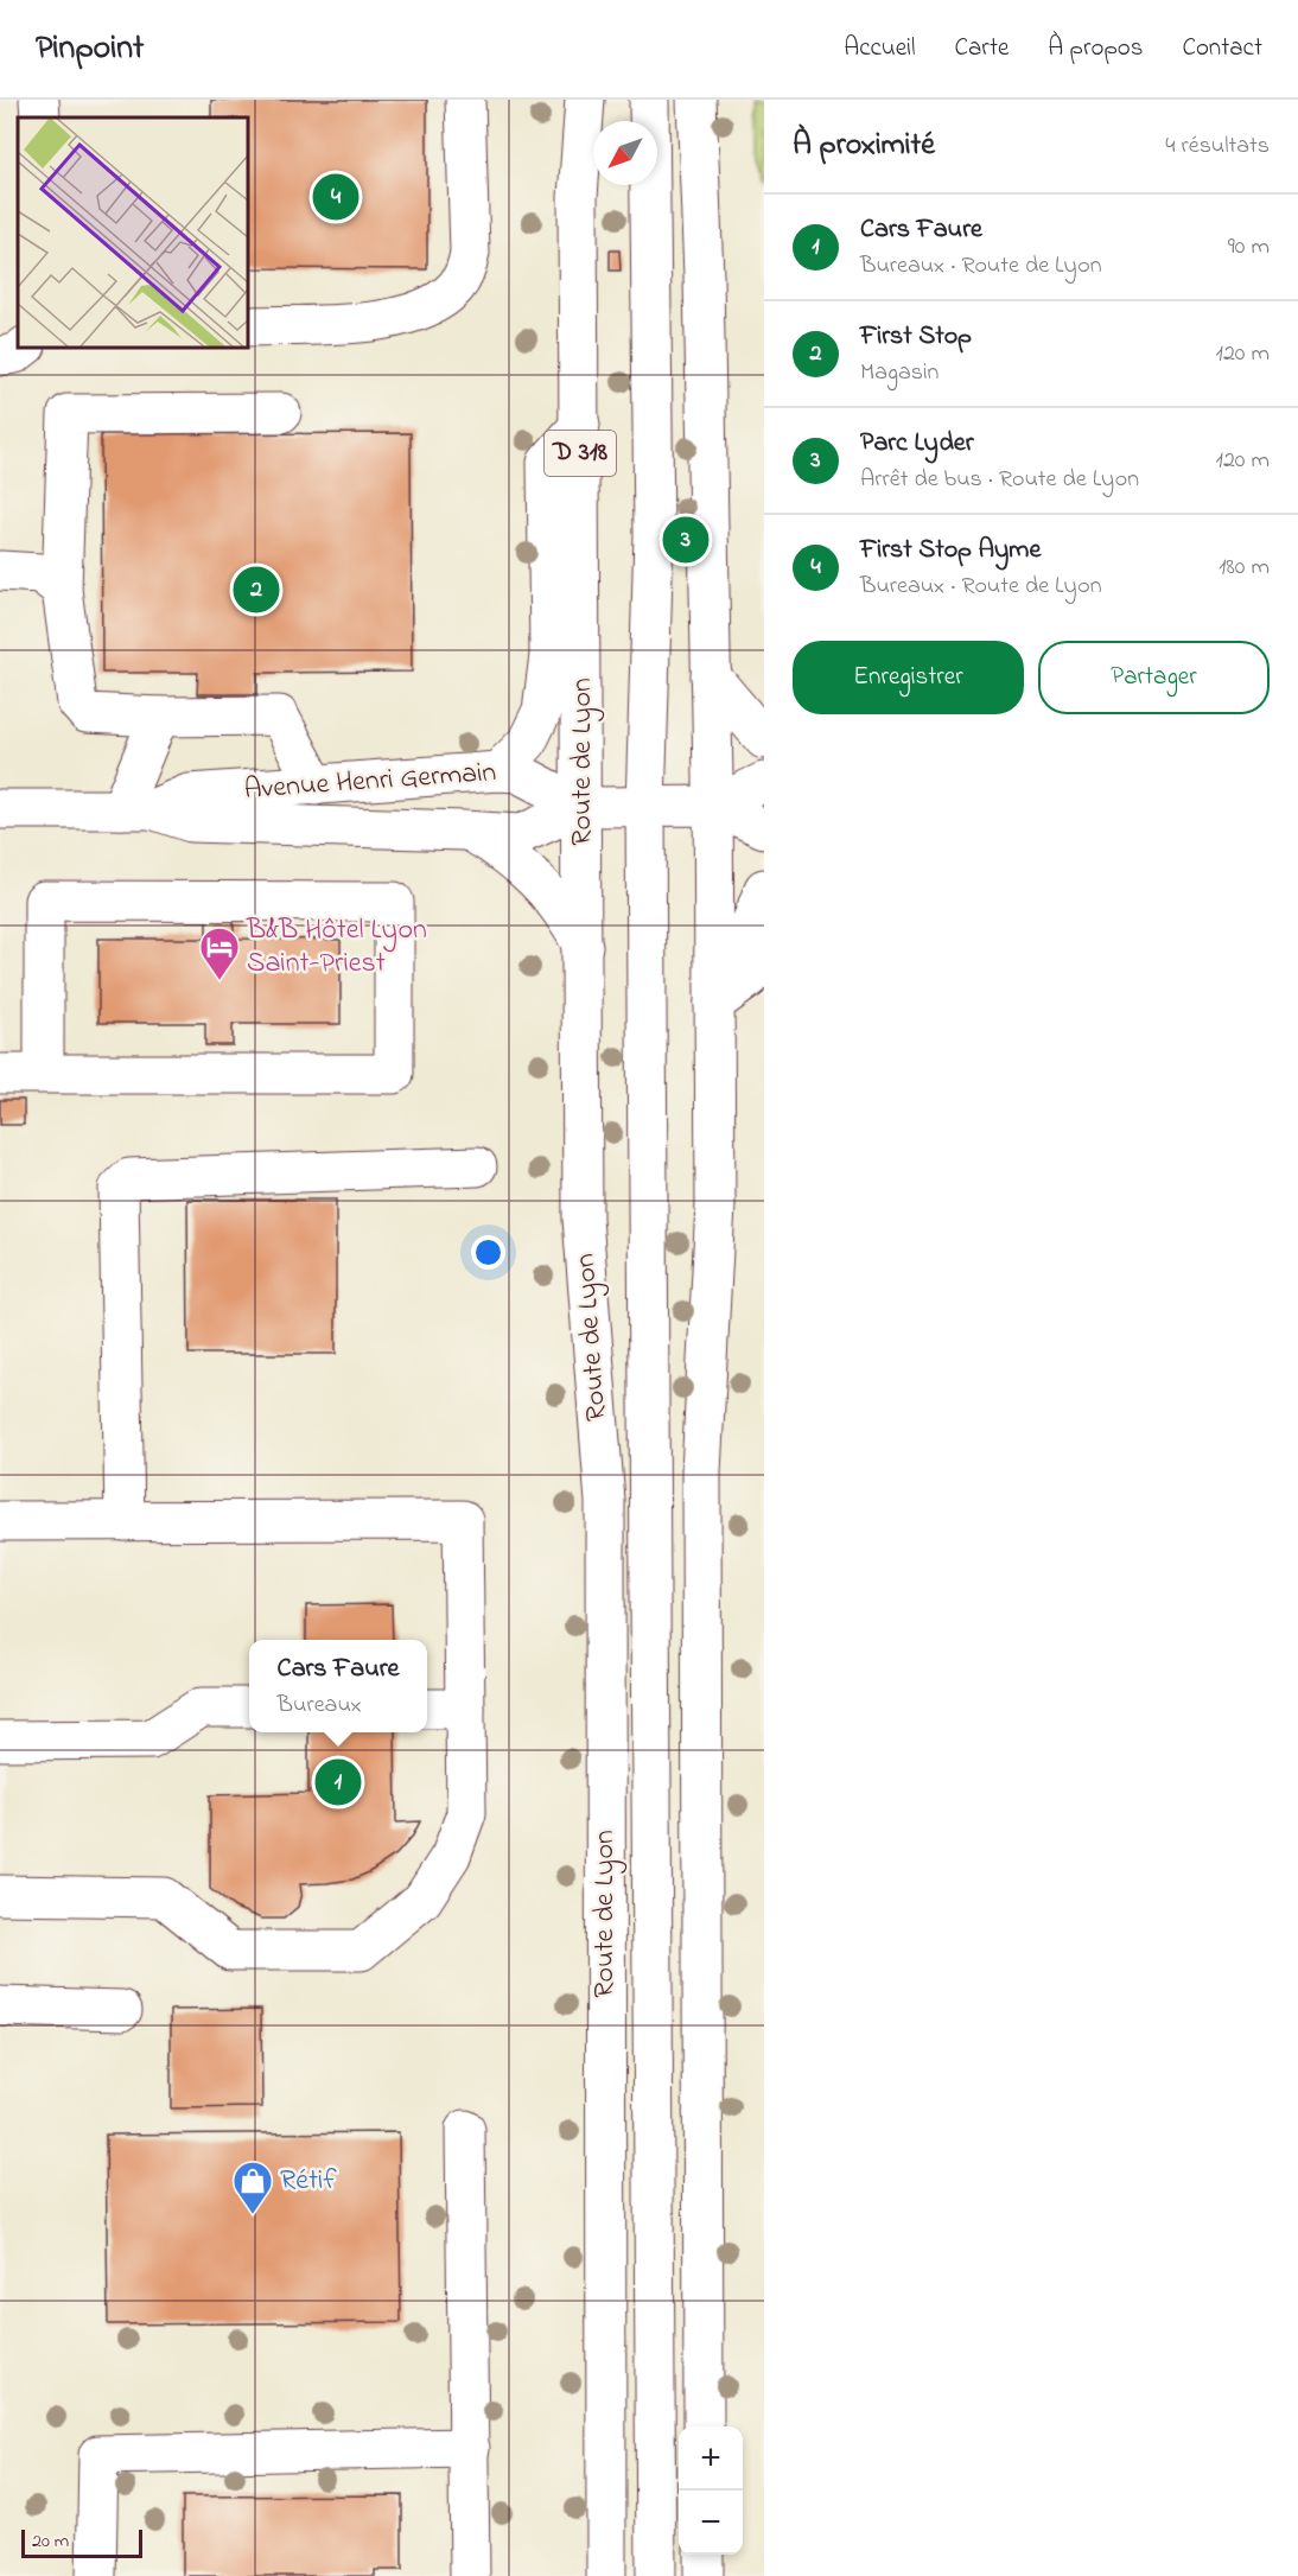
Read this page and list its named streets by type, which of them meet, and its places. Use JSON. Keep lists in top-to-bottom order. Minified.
{"streets":{"main road":["D 318","Route de Lyon","Avenue Henri Germain"]},"crossings":[["Route de Lyon","Avenue Henri Germain"]],"places":{"hotel":["B&B Hôtel Lyon Saint-Priest"],"shop":["Rétif"]},"scale_bar":"20 m","north":"bottom left","page":{"header":"Pinpoint","nav":["Accueil","Carte","À propos","Contact"],"heading":["À proximité","4 résultats"],"pins":["4","3","2","1"],"list":[{"mark":"1","name":"Cars Faure","note":"Bureaux · Route de Lyon","value":"90 m"},{"mark":"2","name":"First Stop","note":"Magasin","value":"120 m"},{"mark":"3","name":"Parc Lyder","note":"Arrêt de bus · Route de Lyon","value":"120 m"},{"mark":"4","name":"First Stop Ayme","note":"Bureaux · Route de Lyon","value":"180 m"}],"buttons":["Enregistrer","Partager"],"popup":["Cars Faure","Bureaux"],"map_buttons":["+","−"],"scale":"20 m"}}
